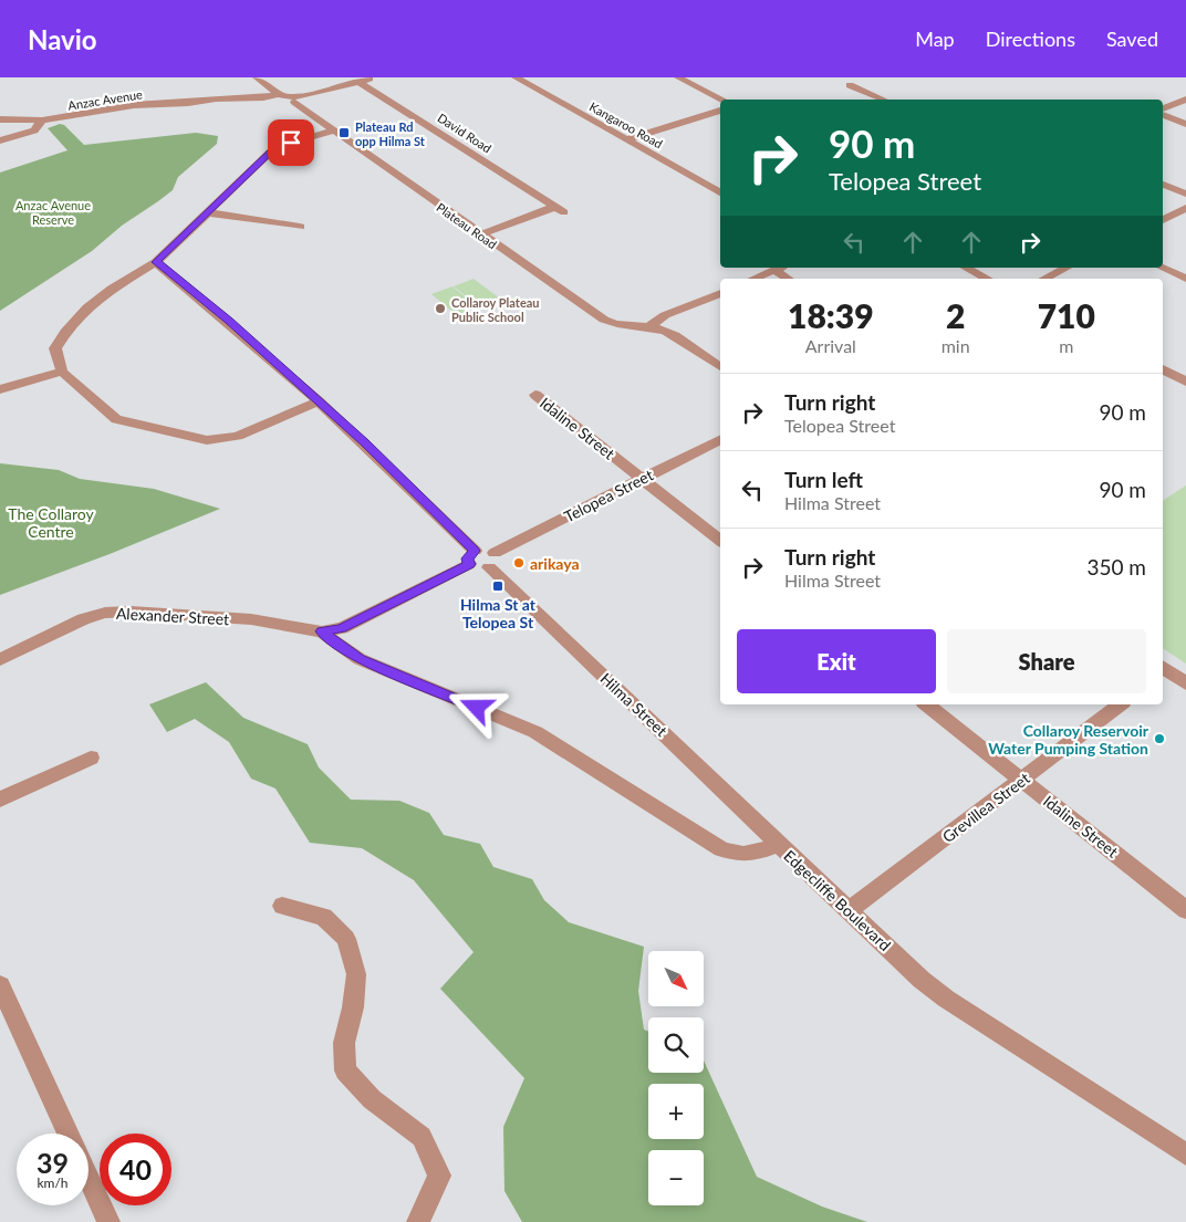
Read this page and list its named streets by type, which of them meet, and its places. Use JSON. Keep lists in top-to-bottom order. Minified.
{"streets":{"street":["Anzac Avenue","Kangaroo Road","David Road","Plateau Road","Idaline Street","Telopea Street","Alexander Street","Hilma Street","Grevillea Street","Edgecliffe Boulevard"]},"crossings":[["Anzac Avenue","David Road"],["Anzac Avenue","Plateau Road"],["David Road","Plateau Road"],["Idaline Street","Telopea Street"],["Idaline Street","Grevillea Street"],["Telopea Street","Hilma Street"],["Alexander Street","Edgecliffe Boulevard"],["Hilma Street","Edgecliffe Boulevard"],["Grevillea Street","Edgecliffe Boulevard"]],"parks":["Anzac Avenue Reserve","The Collaroy Centre"],"places":{"transit":["Plateau Rd opp Hilma St","Hilma St at Telopea St"],"other":["Collaroy Plateau Public School","arikaya","Collaroy Reservoir Water Pumping Station"]},"north":"bottom right","page":{"header":"Navio","nav":["Map","Directions","Saved"],"turn":["90 m","Telopea Street"],"eta":["18:39","Arrival","2","min","710","m"],"list":[{"name":"Turn right","note":"Telopea Street","value":"90 m"},{"name":"Turn left","note":"Hilma Street","value":"90 m"},{"name":"Turn right","note":"Hilma Street","value":"350 m"}],"buttons":["Exit","Share"],"map_buttons":["+","−"],"speed":"39 km/h","limit":"40"}}
